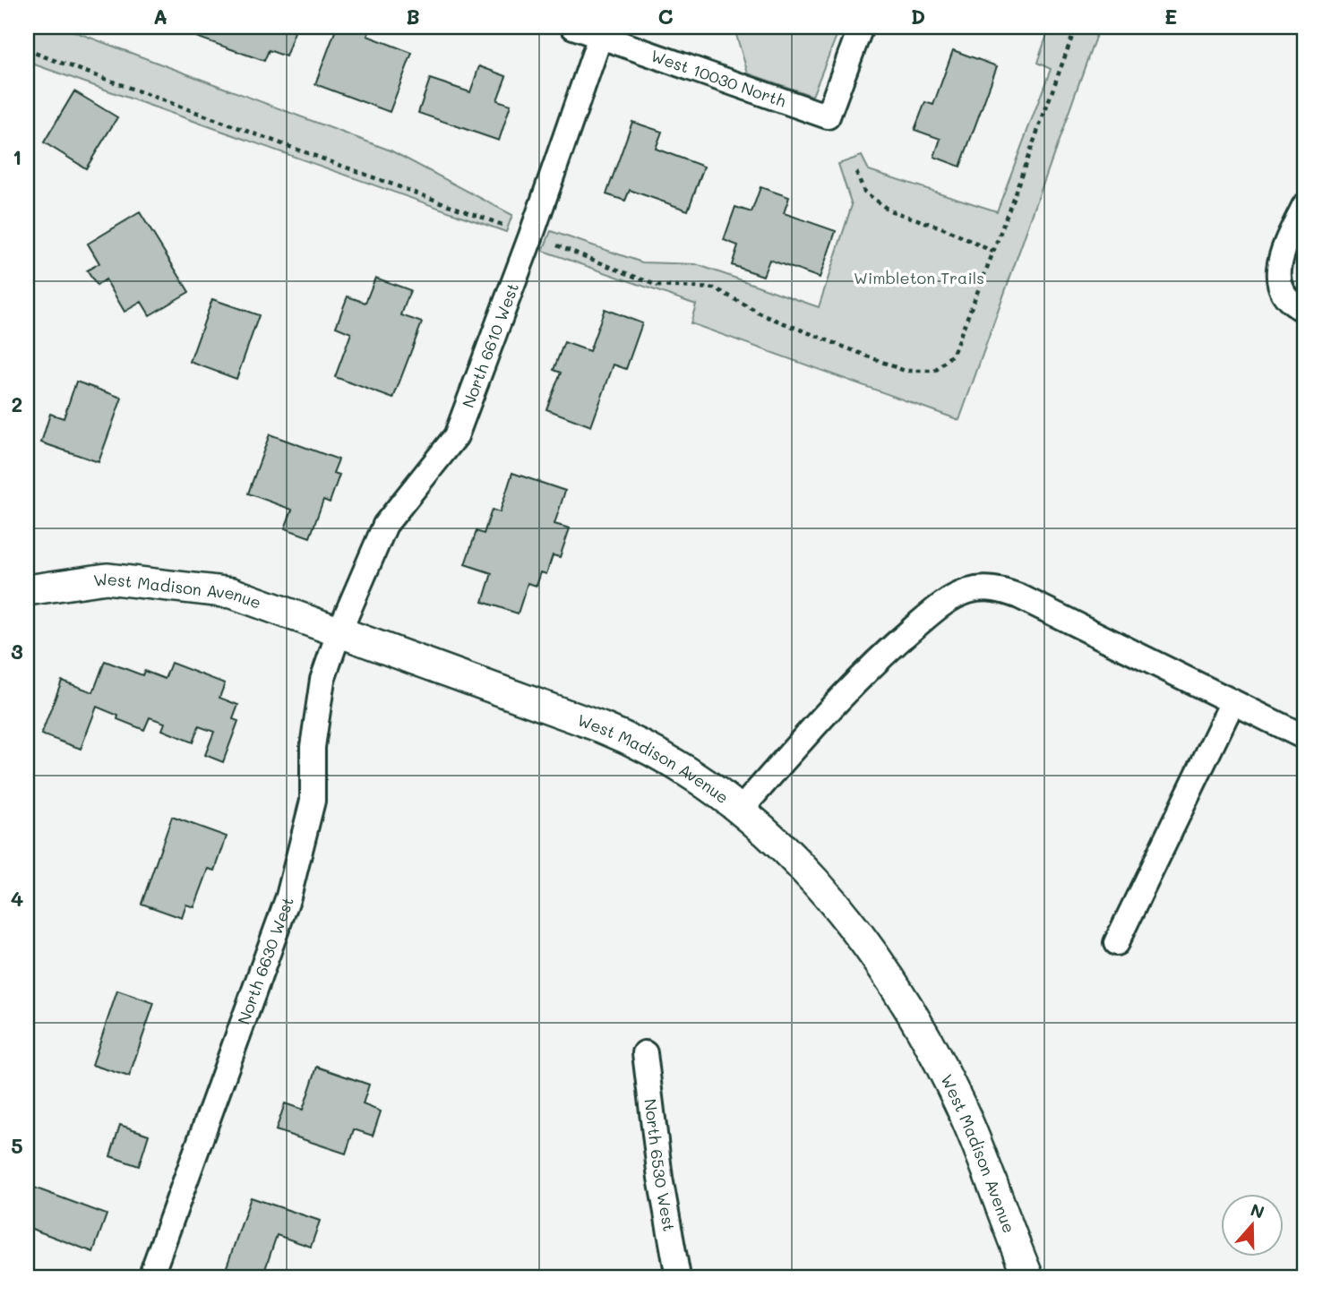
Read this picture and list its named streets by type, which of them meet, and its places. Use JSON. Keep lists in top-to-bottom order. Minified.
{"streets":{"street":["West 10030 North","North 6610 West","West Madison Avenue","North 6630 West","North 6530 West"]},"crossings":[["West 10030 North","North 6610 West"],["North 6610 West","West Madison Avenue"],["North 6610 West","North 6630 West"],["West Madison Avenue","North 6630 West"]],"parks":["Wimbleton Trails"],"north":"top","grid":{"columns":["A","B","C","D","E"],"rows":["1","2","3","4","5"]}}
